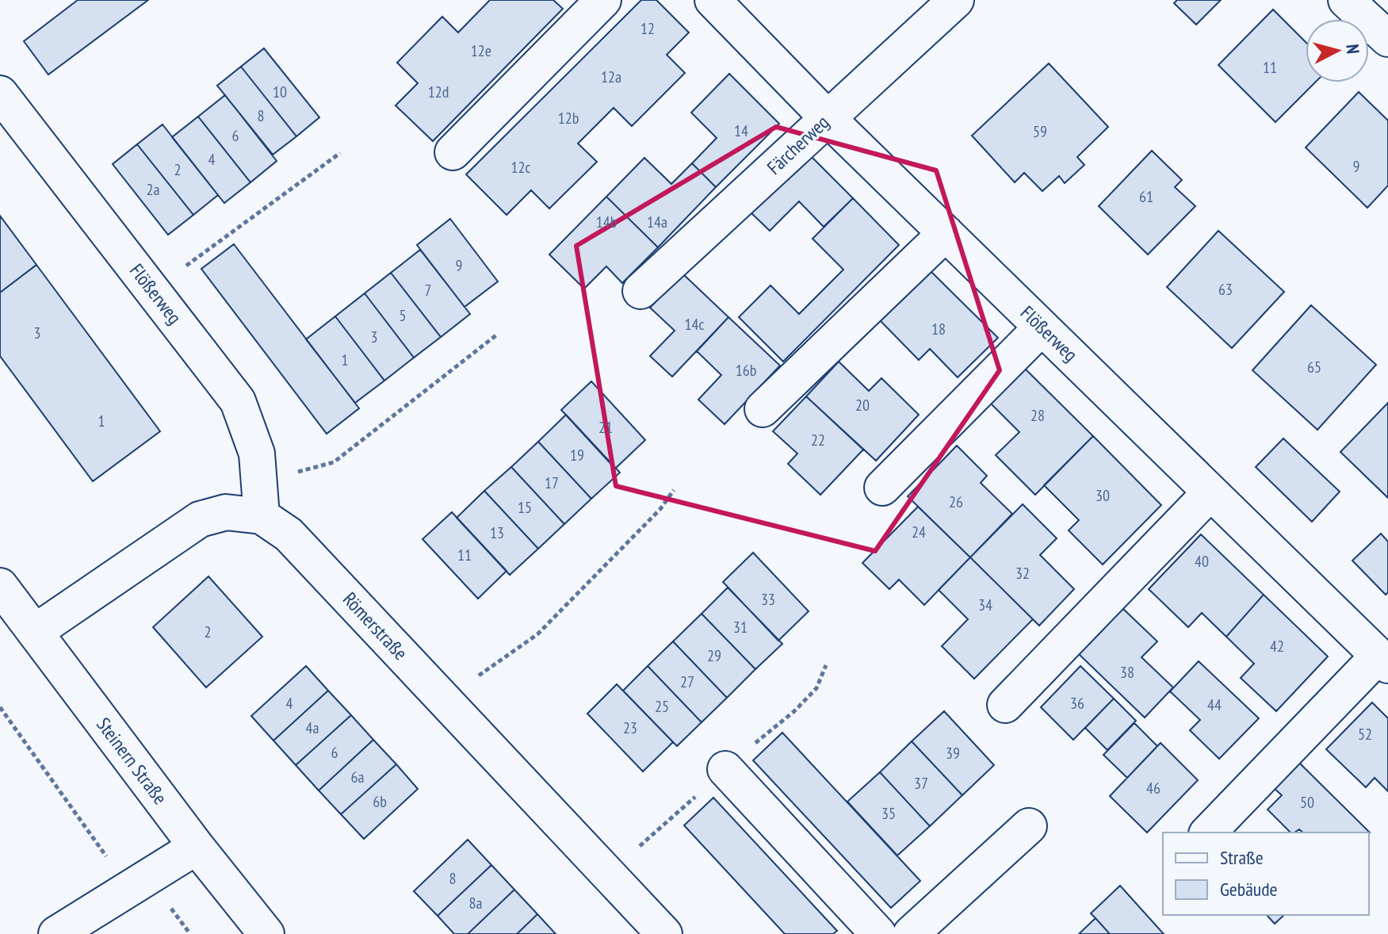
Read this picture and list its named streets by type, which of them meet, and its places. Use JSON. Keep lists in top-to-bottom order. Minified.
{"streets":{"street":["Färcherweg","Flößerweg","Römerstraße","Steinern Straße"]},"crossings":[["Färcherweg","Flößerweg"],["Flößerweg","Römerstraße"],["Römerstraße","Steinern Straße"]],"house_numbers":["12","12e","11","12a","10","12d","8","12b","14","59","6","4","9","12c","2","2a","61","14b","14a","9","63","7","5","14c","18","3","3","1","65","16b","20","28","1","21","22","19","17","30","26","15","24","13","11","40","32","33","34","31","2","42","29","38","27","4","36","44","25","4a","23","52","6","39","6a","37","46","6b","50","35","8","8a"],"legend":["Straße","Gebäude"],"north":"right"}
